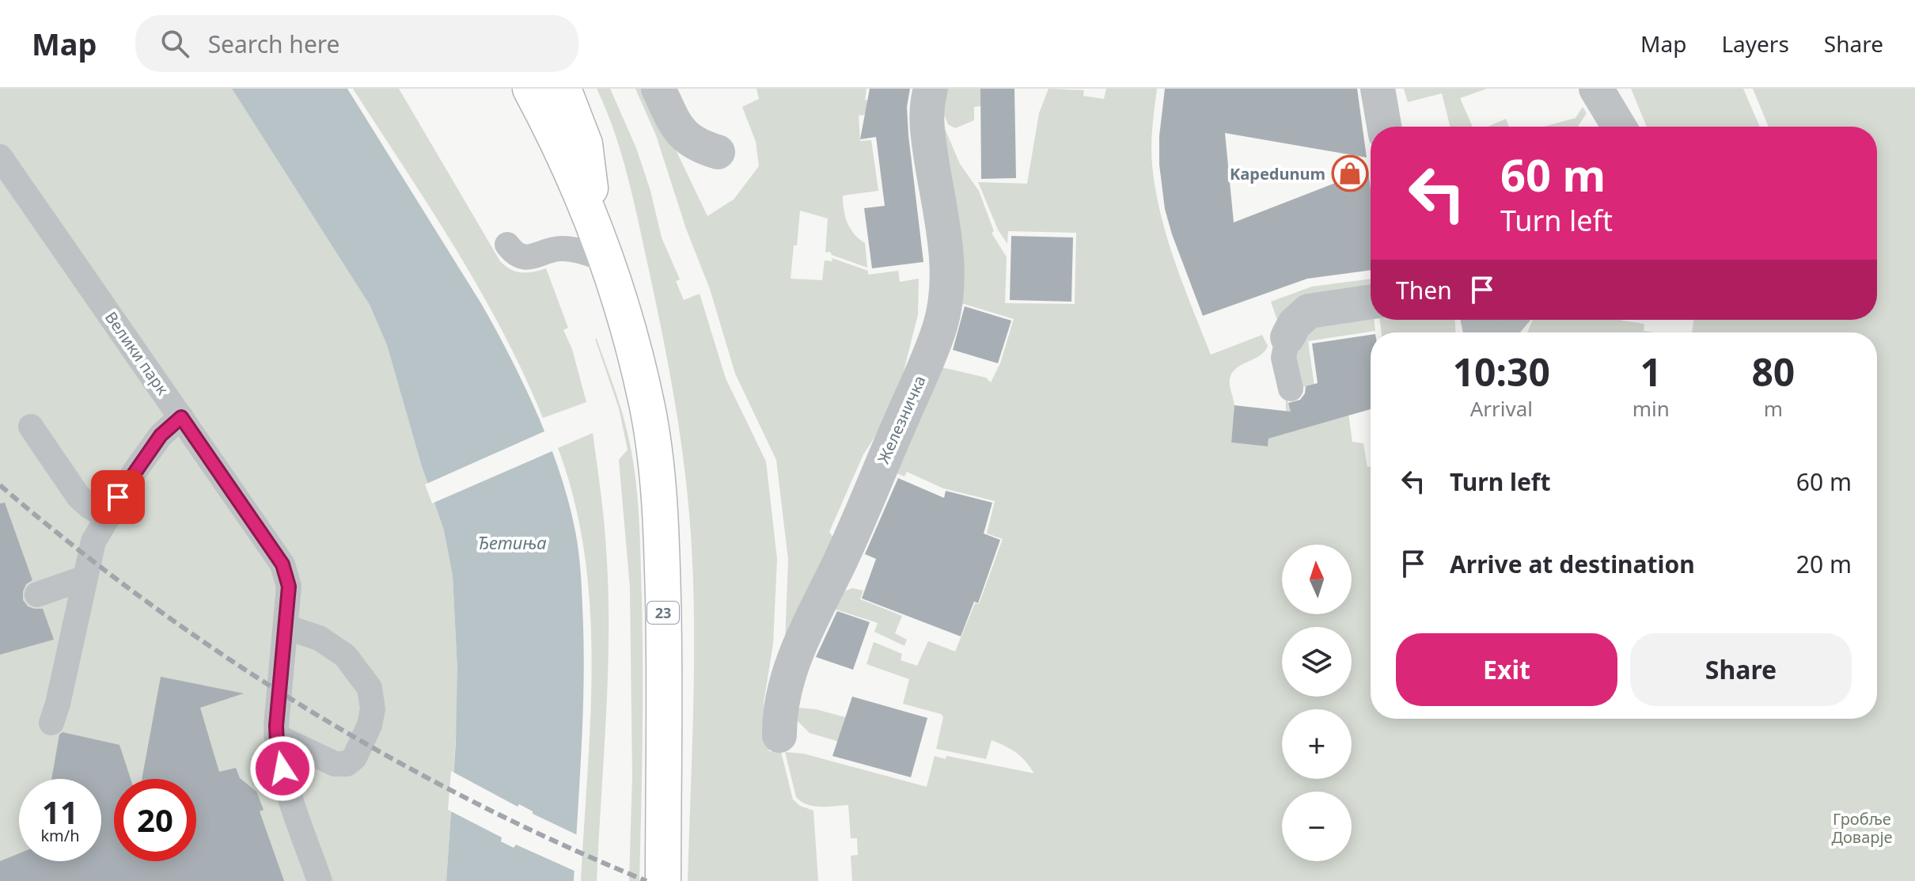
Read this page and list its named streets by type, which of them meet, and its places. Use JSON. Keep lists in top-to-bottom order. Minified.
{"streets":{"main road":["23"],"street":["Железничка"],"lane":["Велики парк"]},"water":["Ђетиња"],"parks":["Гробље Доварје"],"places":{"shop":["Kapedunum"]},"north":"top","page":{"header":"Map","search":"Search here","nav":["Map","Layers","Share"],"turn":["60 m","Turn left"],"then":"Then","eta":["10:30","Arrival","1","min","80","m"],"list":[{"name":"Turn left","value":"60 m"},{"name":"Arrive at destination","value":"20 m"}],"map_buttons":["+","−"],"buttons":["Exit","Share"],"speed":"11 km/h","limit":"20"}}
